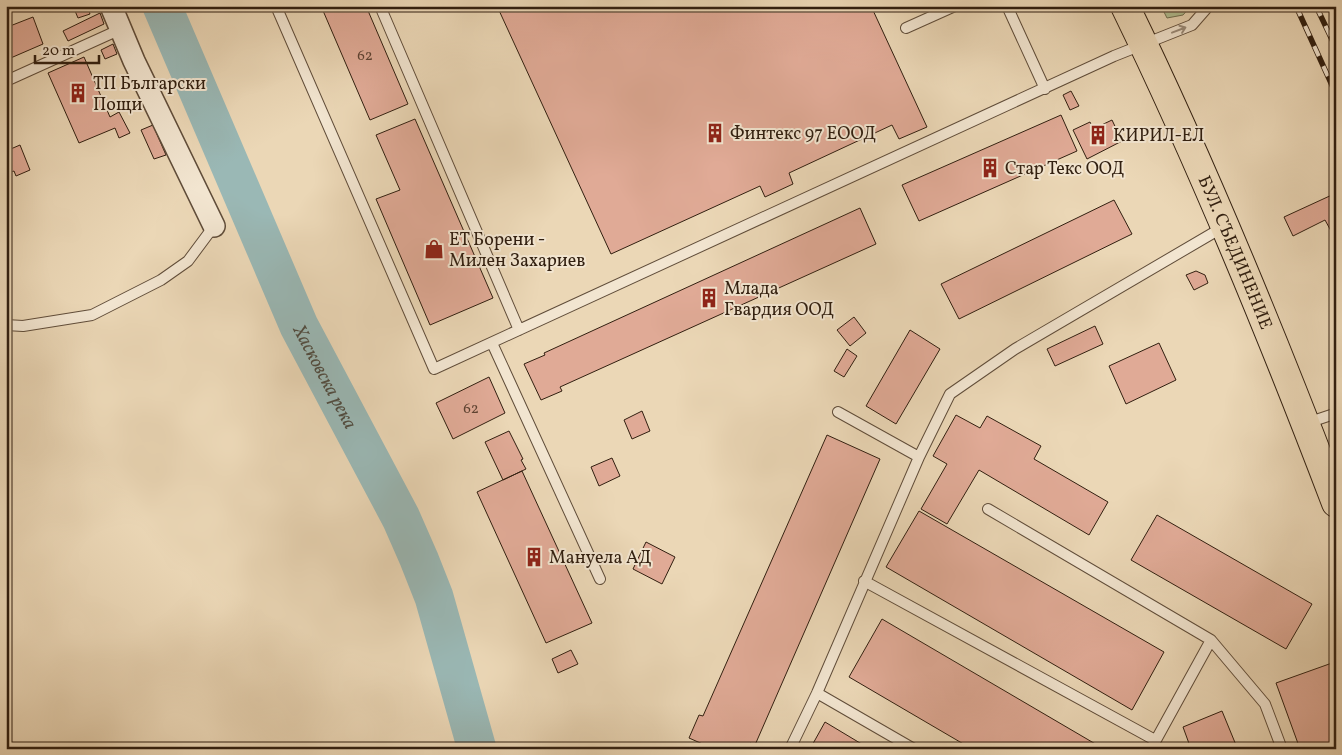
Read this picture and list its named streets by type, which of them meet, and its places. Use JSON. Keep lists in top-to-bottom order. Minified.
{"streets":{"main road":["БУЛ. СЪЕДИНЕНИЕ"]},"water":["Хасковска река"],"places":{"building":["ТП Български Пощи","Финтекс 97 ЕООД","КИРИЛ-ЕЛ","Стар Текс ООД","Млада Гвардия ООД","Мануела АД"],"shop":["ЕТ Борени - Милен Захариев"]},"house_numbers":["62","62"],"scale_bar":"20 m"}
